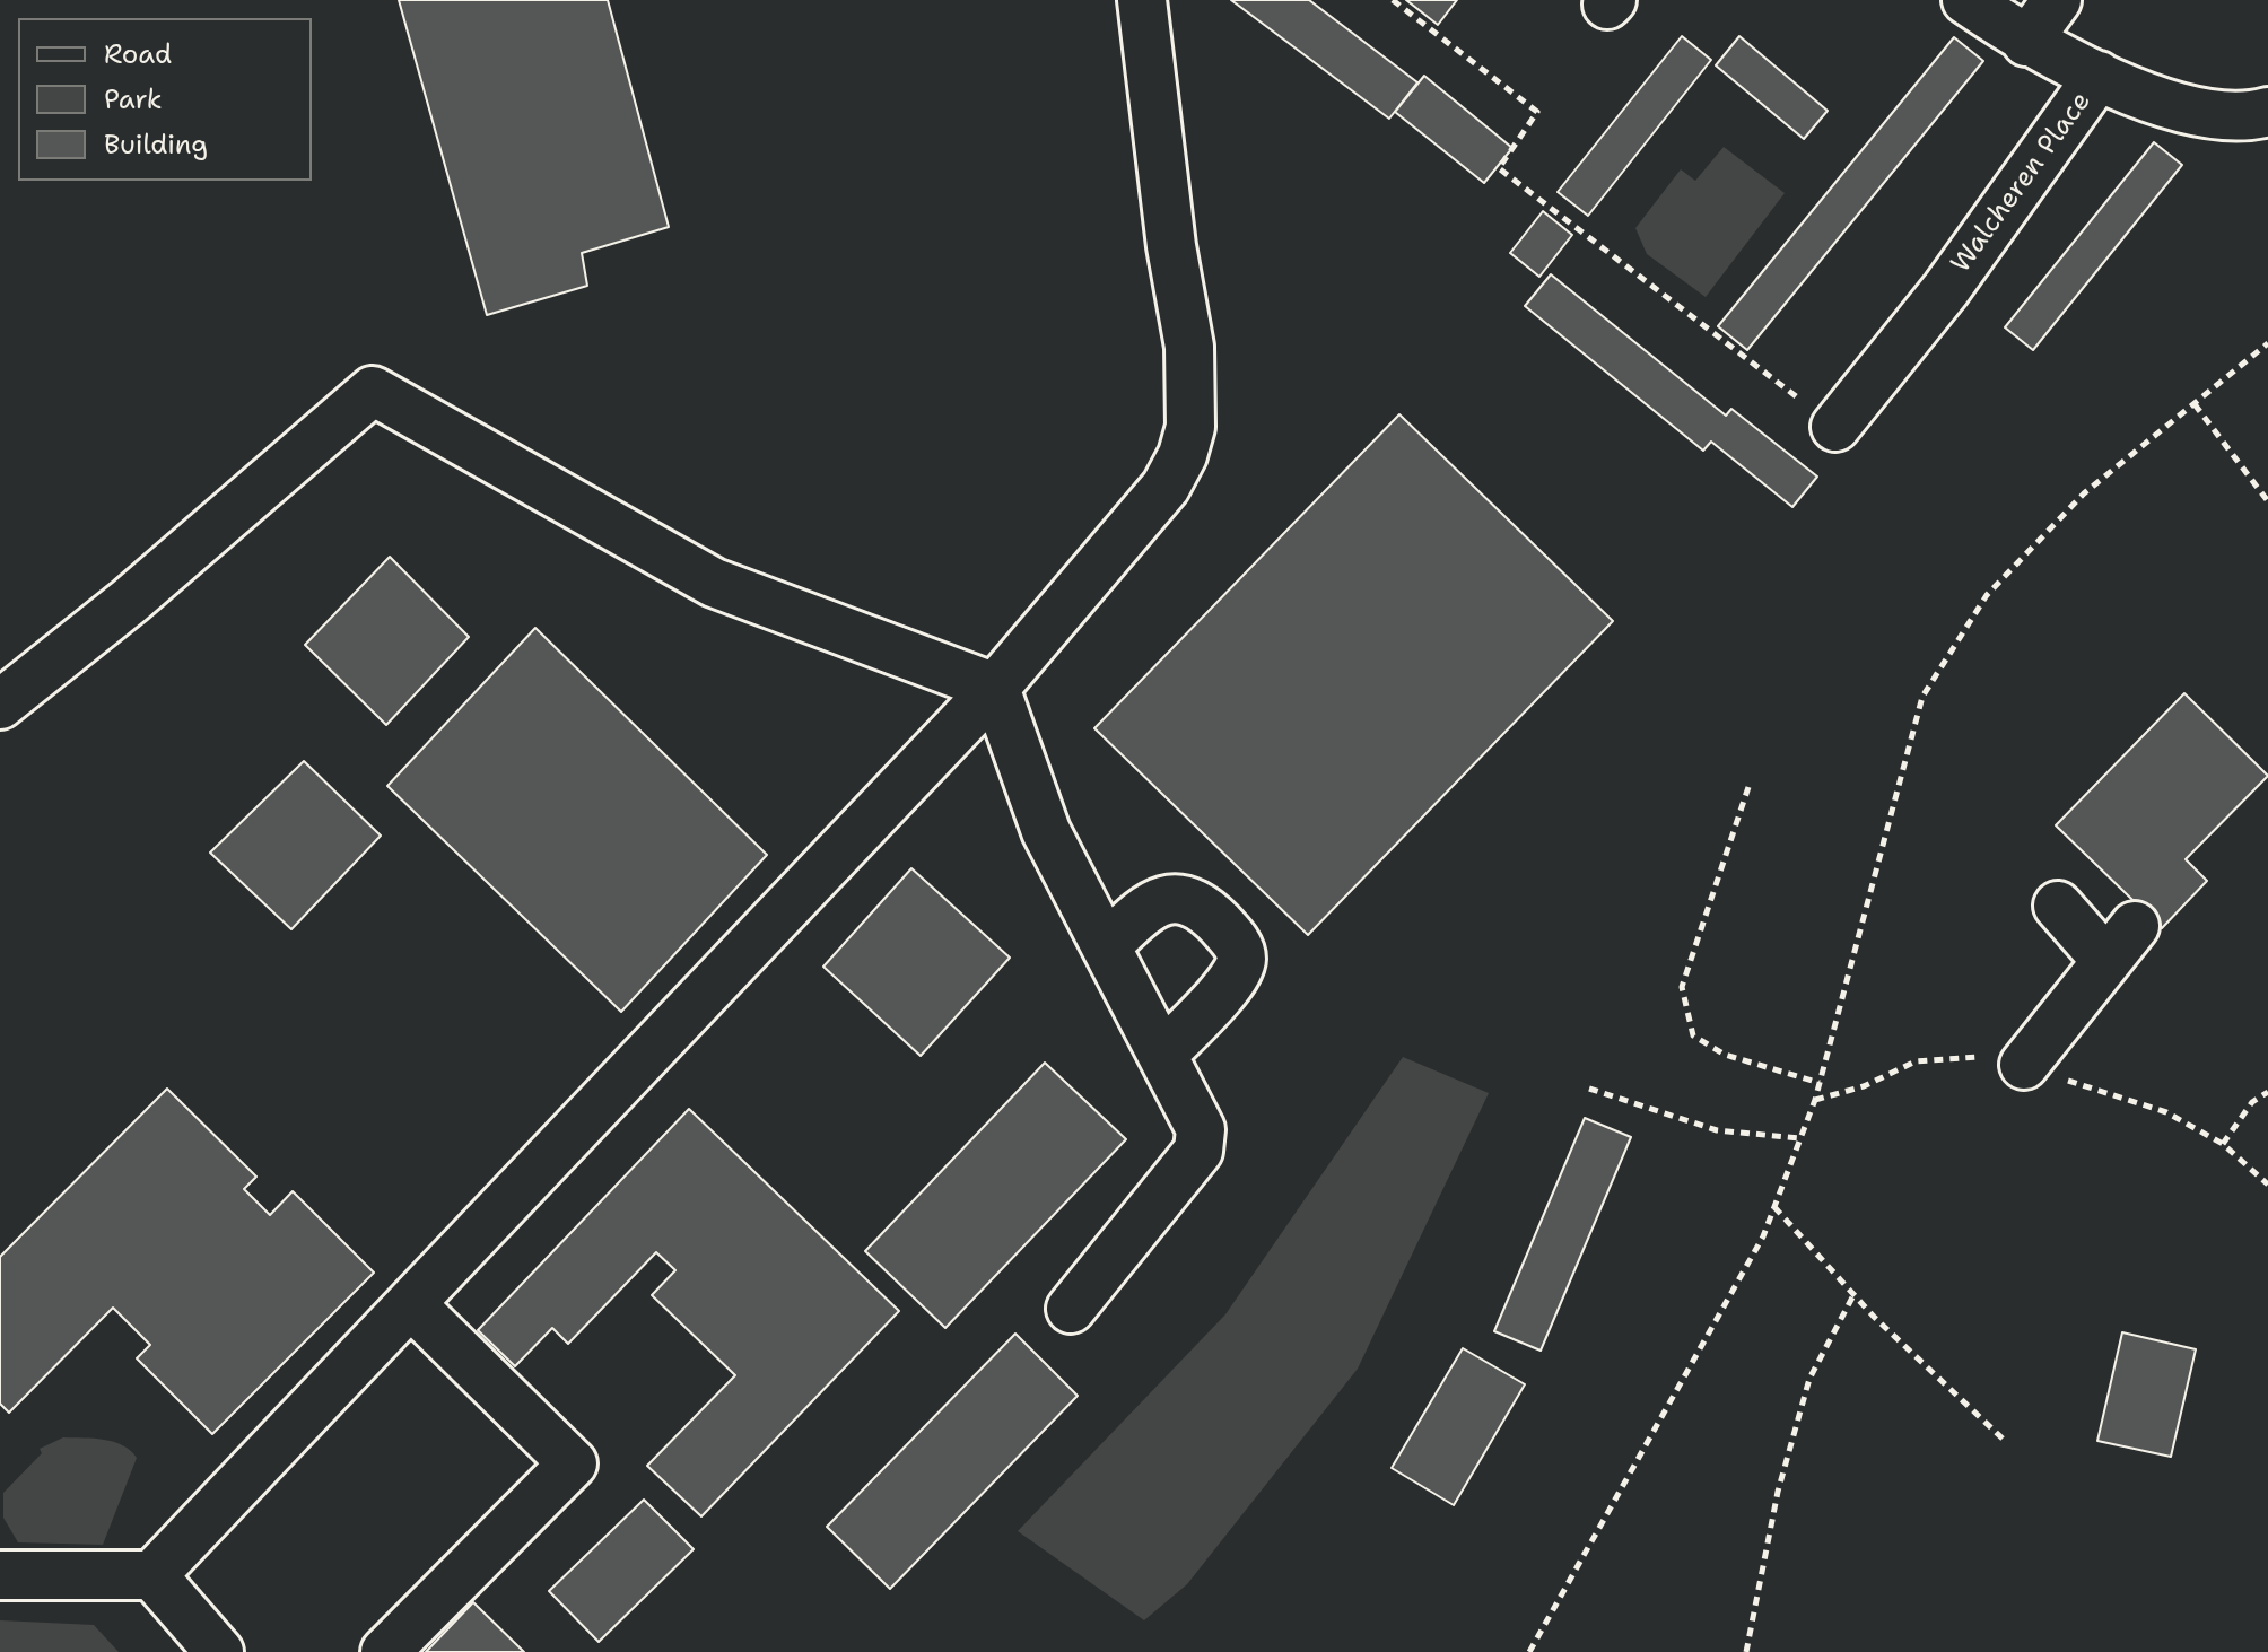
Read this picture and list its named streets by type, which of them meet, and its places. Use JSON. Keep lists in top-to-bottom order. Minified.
{"streets":{"street":["Walcheren Place"]},"legend":["Road","Park","Building"]}
